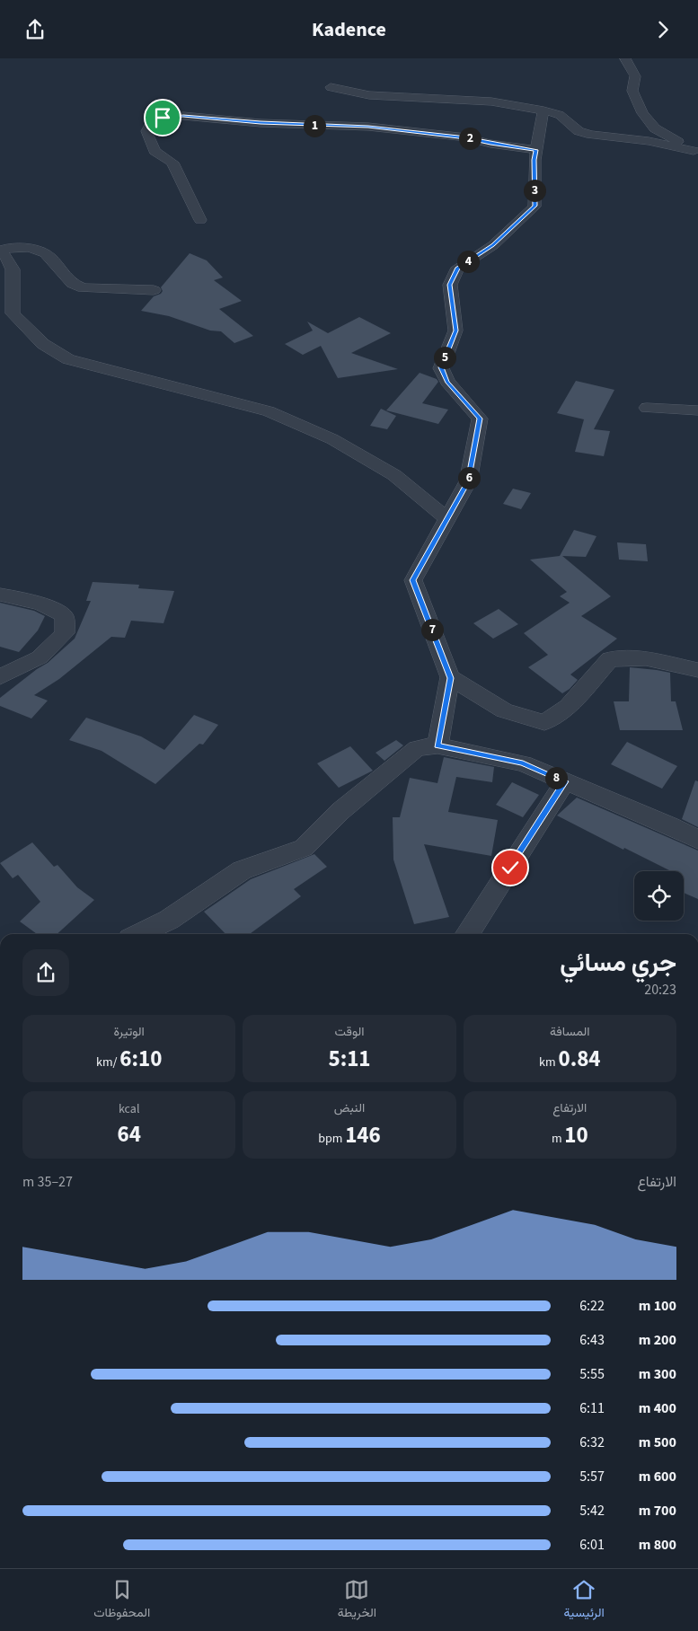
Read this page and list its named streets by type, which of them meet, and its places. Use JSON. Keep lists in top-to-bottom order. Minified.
{"page":{"header":"Kadence","pins":["1","2","3","4","5","6","7","8"],"heading":["جري مسائي","20:23"],"stats":[["المسافة","0.84 km"],["الوقت","5:11"],["الوتيرة","6:10 /km"],["الارتفاع","10 m"],["النبض","146 bpm"],["kcal","64"]],"chart":["الارتفاع","27–35 m"],"list":[{"name":"100 m","note":"6:22"},{"name":"200 m","note":"6:43"},{"name":"300 m","note":"5:55"},{"name":"400 m","note":"6:11"},{"name":"500 m","note":"6:32"},{"name":"600 m","note":"5:57"},{"name":"700 m","note":"5:42"},{"name":"800 m","note":"6:01"}],"tabs":["الرئيسية","الخريطة","المحفوظات"]}}
